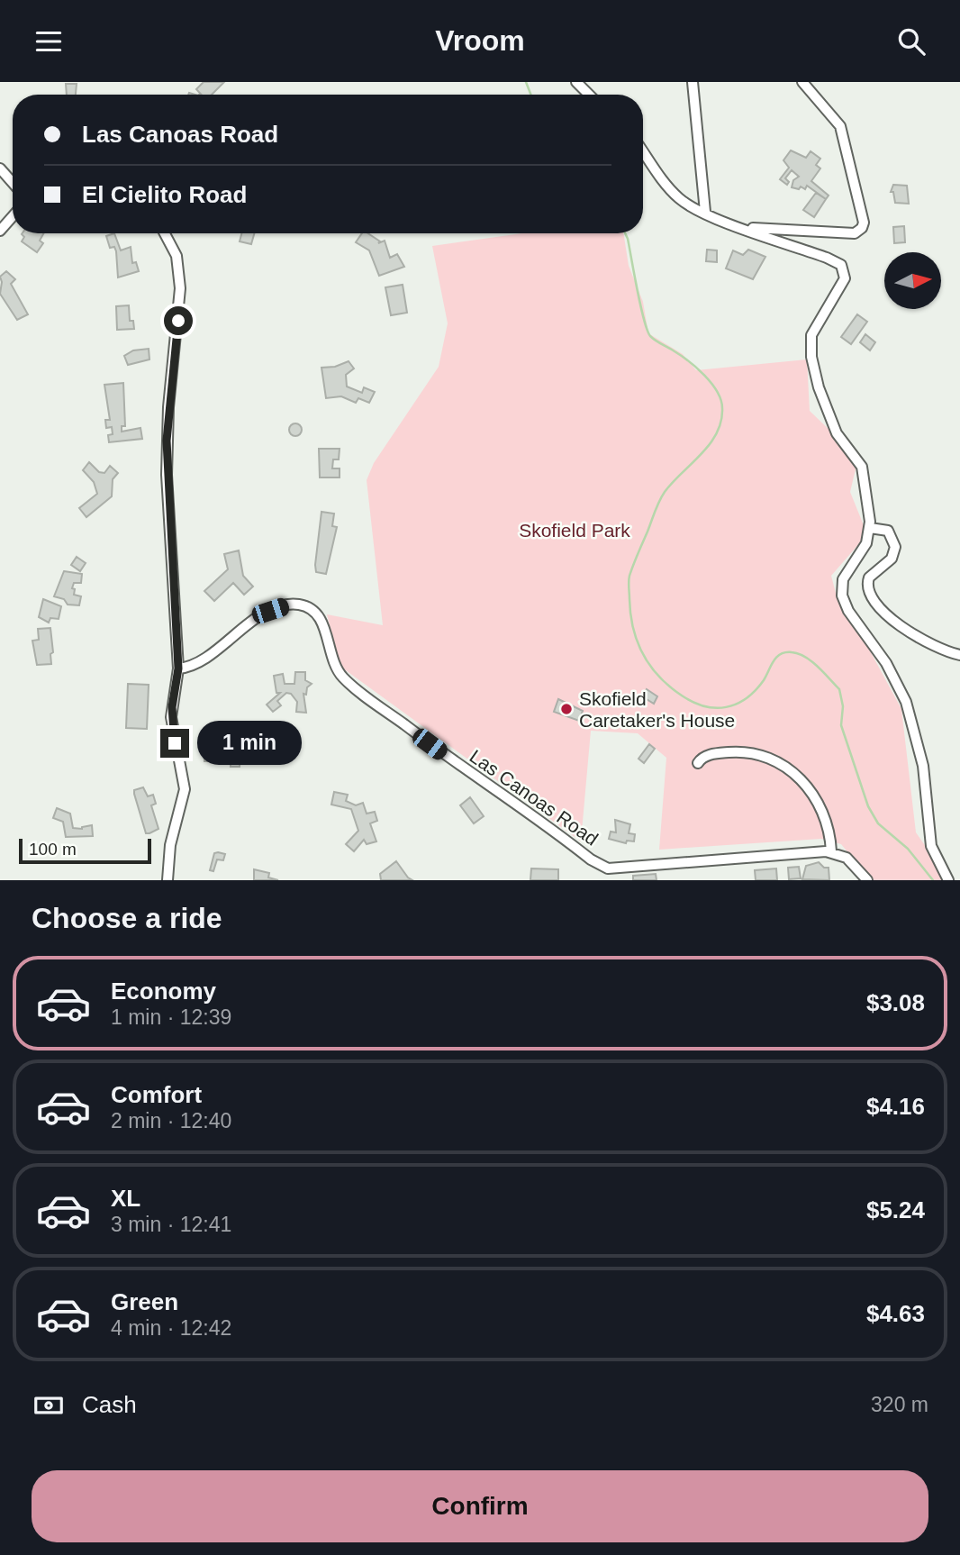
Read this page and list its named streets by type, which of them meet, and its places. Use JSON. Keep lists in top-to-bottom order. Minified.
{"streets":{"street":["Las Canoas Road"]},"parks":["Skofield Park"],"places":["Skofield Caretaker's House"],"scale_bar":"100 m","north":"right","page":{"header":"Vroom","banner":["Las Canoas Road","El Cielito Road"],"bubble":"1 min","scale":"100 m","heading":"Choose a ride","list":[{"name":"Economy","note":"1 min · 12:39","value":"$3.08"},{"name":"Comfort","note":"2 min · 12:40","value":"$4.16"},{"name":"XL","note":"3 min · 12:41","value":"$5.24"},{"name":"Green","note":"4 min · 12:42","value":"$4.63"}],"pay":["Cash","320 m"],"buttons":"Confirm"}}
